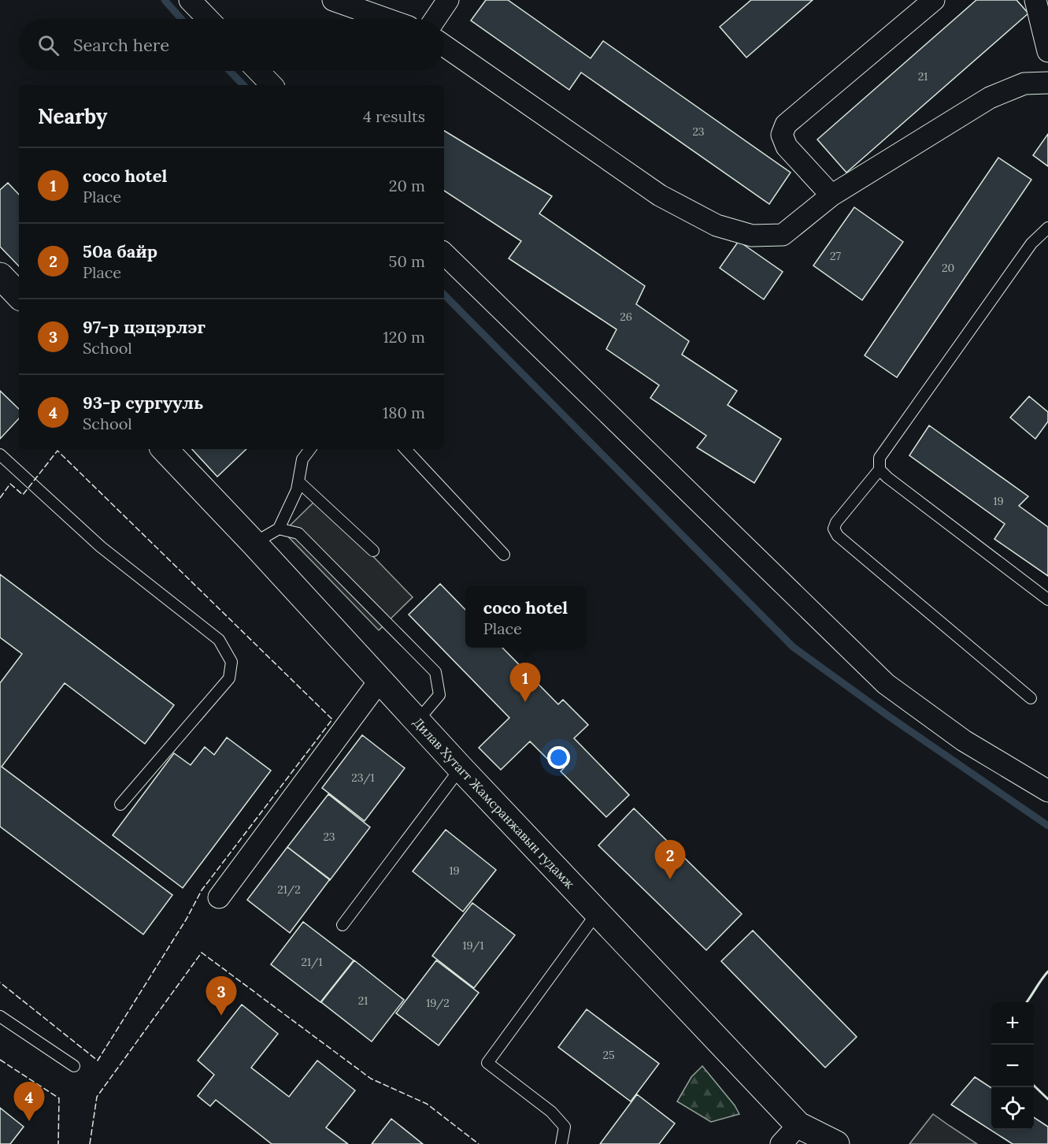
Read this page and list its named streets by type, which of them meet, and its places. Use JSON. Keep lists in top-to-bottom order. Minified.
{"streets":{"main road":["Дилав Хутагт Жамсранжавын гудамж"]},"house_numbers":["21","23","27","20","26","19","23/1","23","19","21/2","19/1","21/1","21","19/2","25"],"page":{"search":"Search here","heading":["Nearby","4 results"],"list":[{"mark":"1","name":"coco hotel","note":"Place","value":"20 m"},{"mark":"2","name":"50а байр","note":"Place","value":"50 m"},{"mark":"3","name":"97-р цэцэрлэг","note":"School","value":"120 m"},{"mark":"4","name":"93-р сургууль","note":"School","value":"180 m"}],"popup":["coco hotel","Place"],"pins":["1","2","3","4"],"map_buttons":["+","−"]}}
